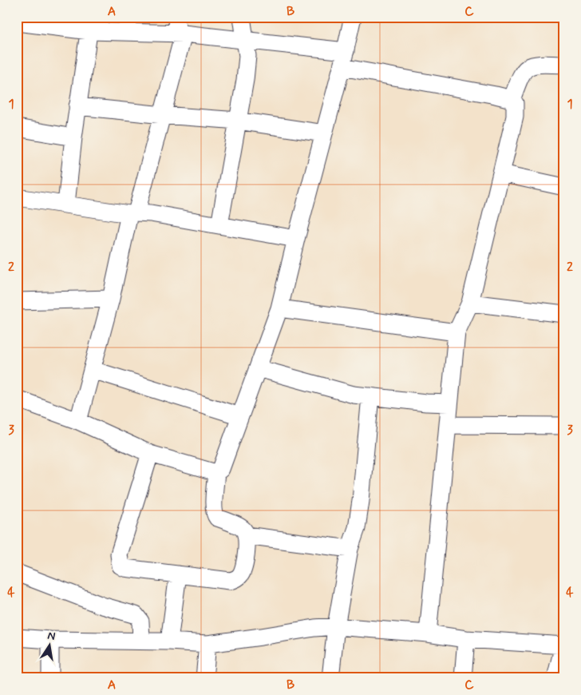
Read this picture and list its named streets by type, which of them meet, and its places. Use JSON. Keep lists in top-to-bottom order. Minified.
{"north":"top","grid":{"columns":["A","B","C"],"rows":["1","2","3","4"]}}
